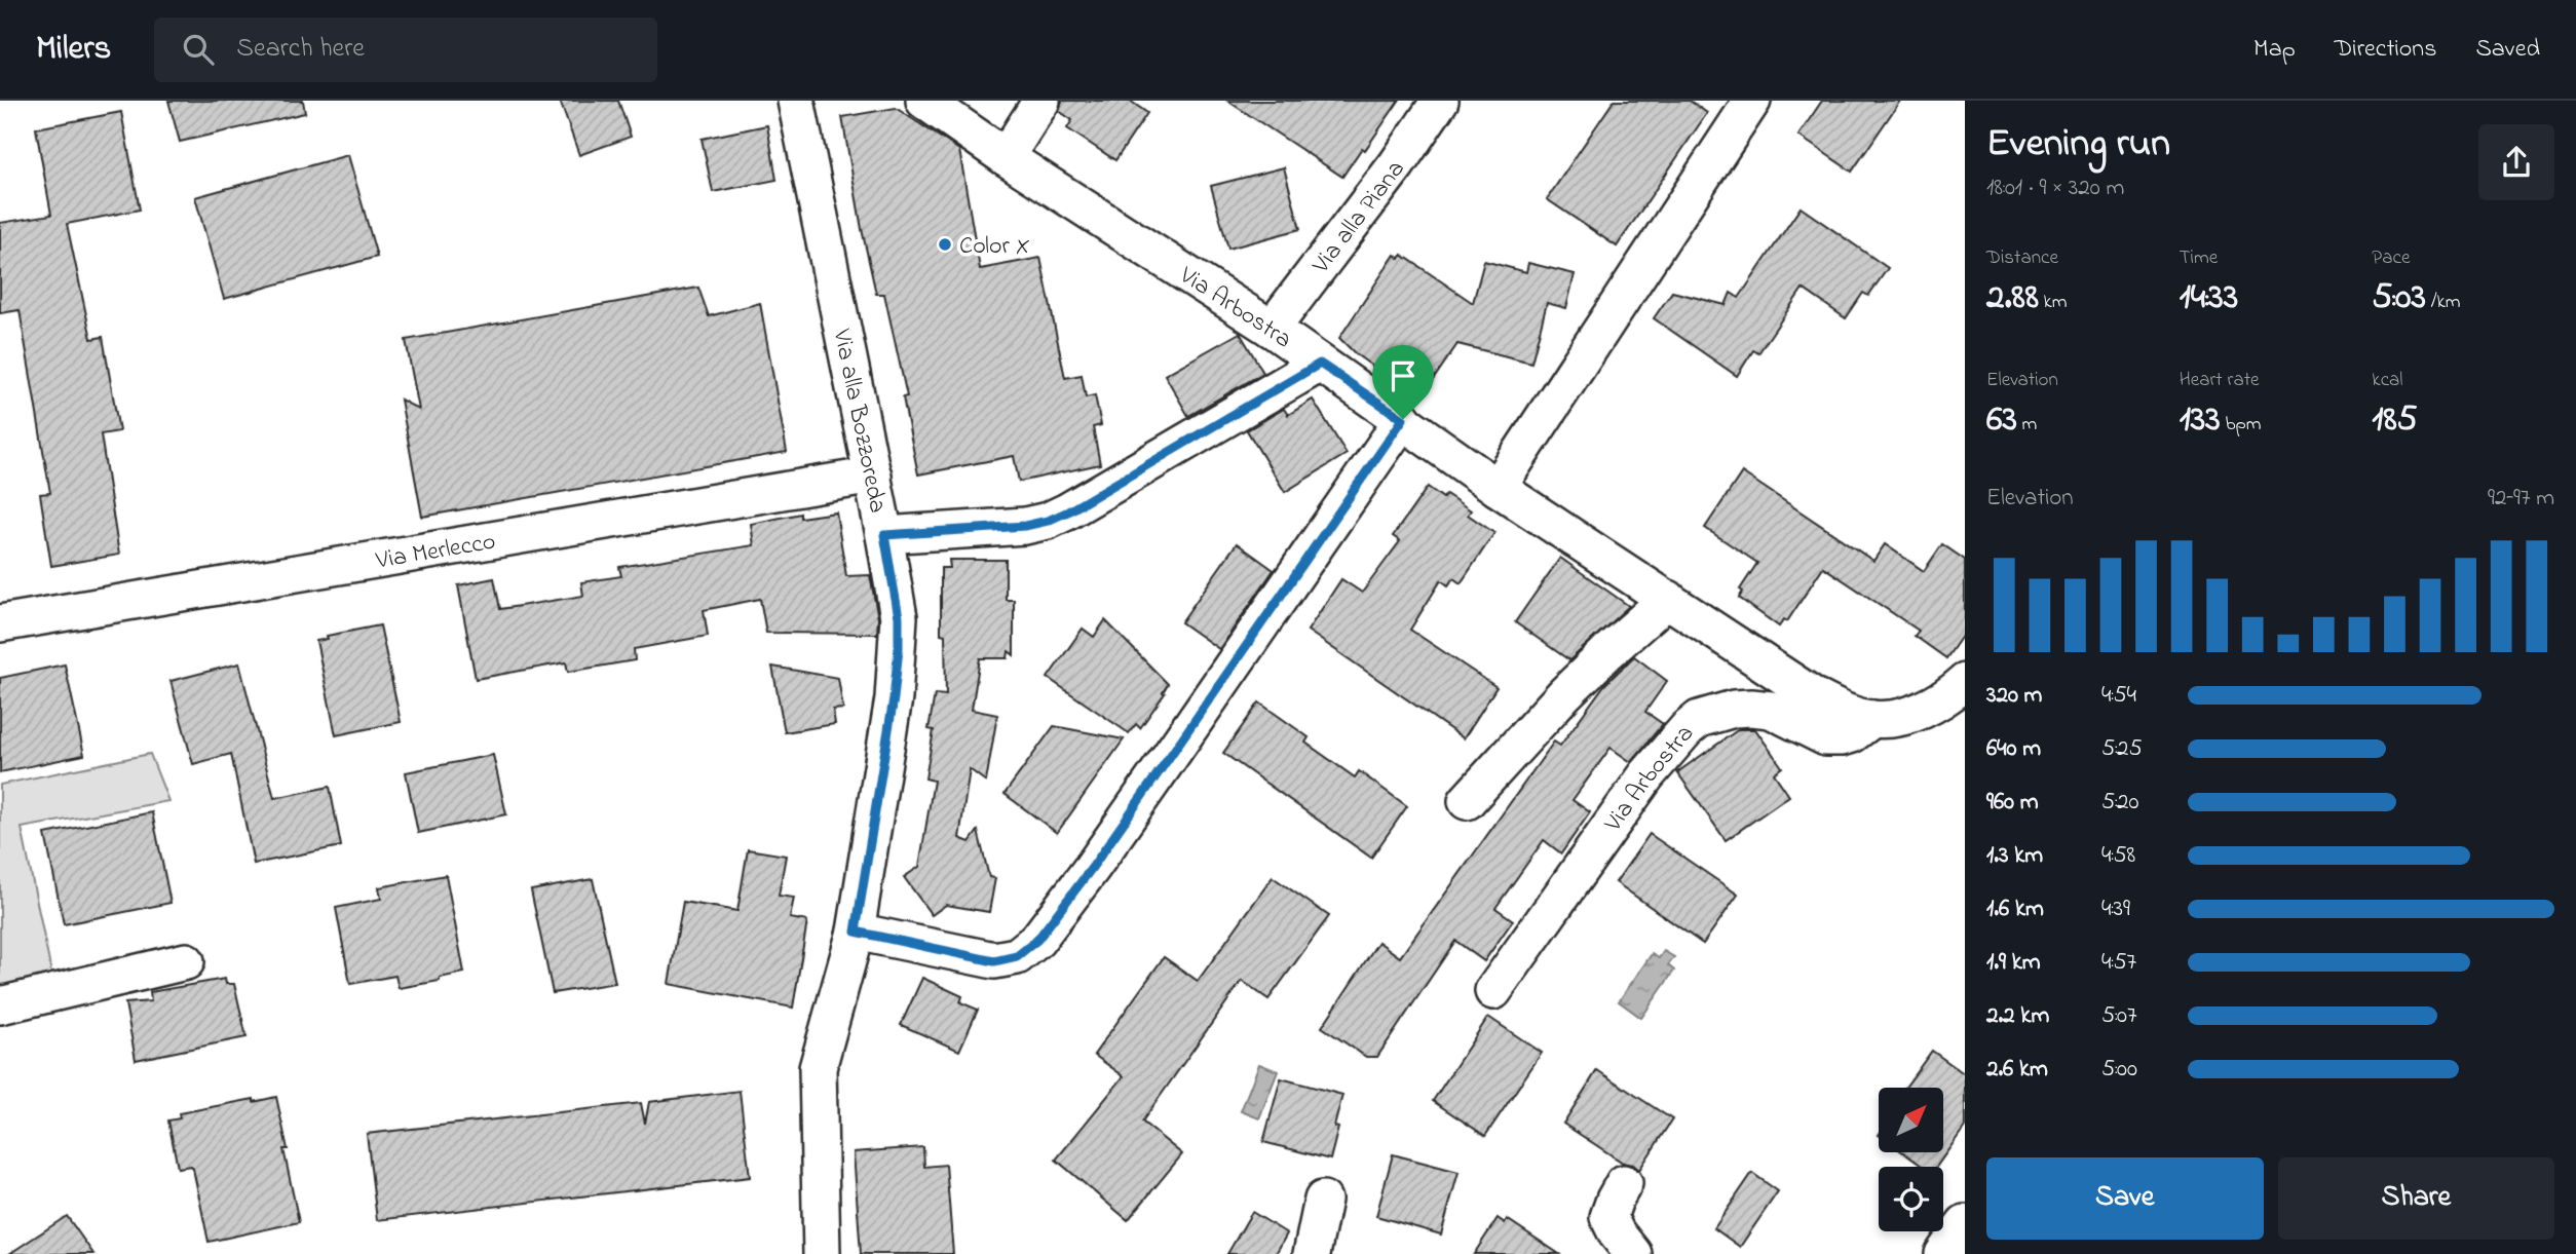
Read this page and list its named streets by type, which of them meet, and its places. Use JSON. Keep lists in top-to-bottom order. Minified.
{"streets":{"street":["Via alla Piana","Via Arbostra","Via alla Bozzoreda","Via Merlecco"]},"crossings":[["Via alla Piana","Via Arbostra"],["Via alla Bozzoreda","Via Merlecco"]],"places":["Color X"],"north":"top right","page":{"header":"Milers","search":"Search here","nav":["Map","Directions","Saved"],"heading":["Evening run","18:01 · 9 × 320 m"],"stats":[["Distance","2.88 km"],["Time","14:33"],["Pace","5:03 /km"],["Elevation","63 m"],["Heart rate","133 bpm"],["kcal","185"]],"chart":["Elevation","92–97 m"],"list":[{"name":"320 m","note":"4:54"},{"name":"640 m","note":"5:25"},{"name":"960 m","note":"5:20"},{"name":"1.3 km","note":"4:58"},{"name":"1.6 km","note":"4:39"},{"name":"1.9 km","note":"4:57"},{"name":"2.2 km","note":"5:07"},{"name":"2.6 km","note":"5:00"}],"buttons":["Save","Share"]}}
